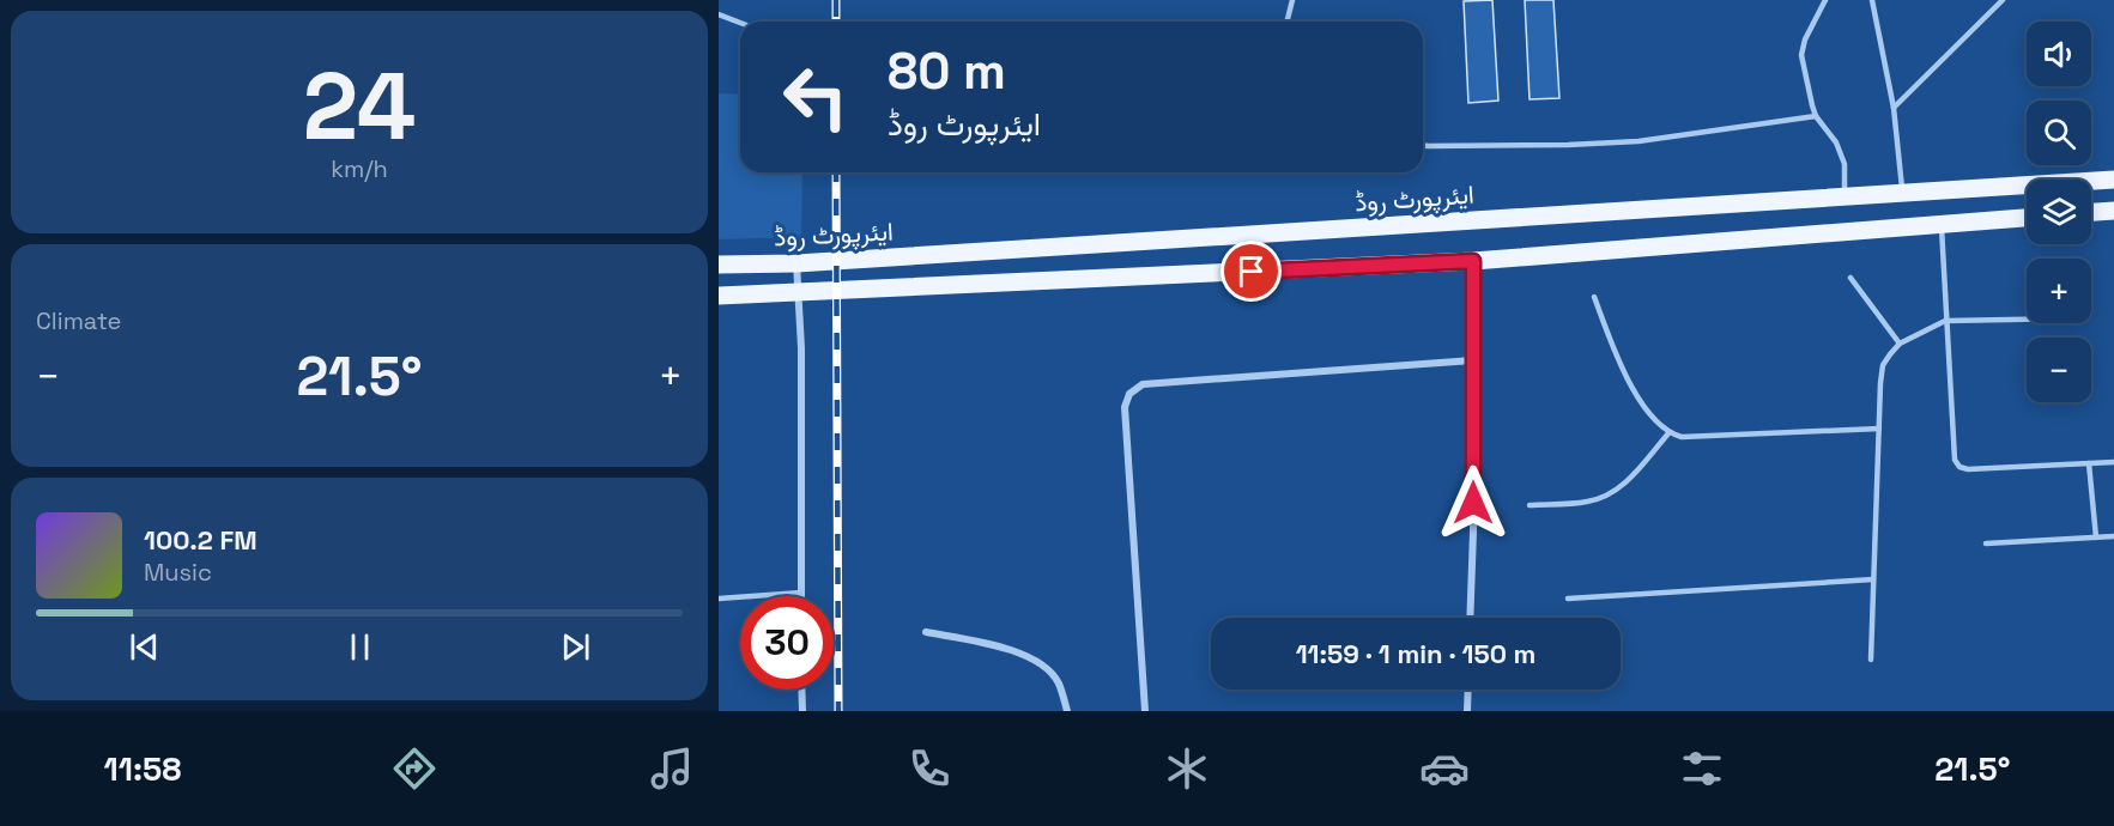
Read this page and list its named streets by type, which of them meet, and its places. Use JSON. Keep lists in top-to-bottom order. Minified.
{"streets":{"main road":["ایئرپورٹ روڈ"]},"page":{"tile":[["24","km/h"],"Climate"],"map_buttons":["+","−"],"turn":["80 m","ایئرپورٹ روڈ"],"heat":["−","21.5°","+"],"song":["100.2 FM","Music"],"limit":"30","trip":"11:59 · 1 min · 150 m","tabs":["11:58","21.5°"]}}
